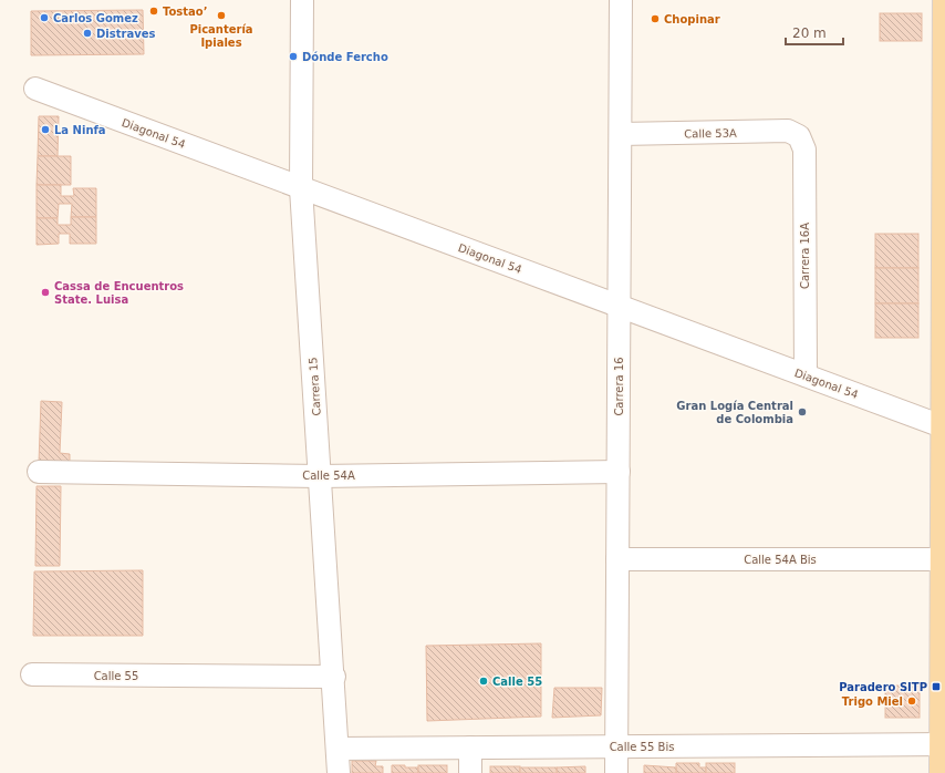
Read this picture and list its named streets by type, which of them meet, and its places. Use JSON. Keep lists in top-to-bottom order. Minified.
{"streets":{"street":["Diagonal 54","Calle 53A","Carrera 16A","Carrera 15","Carrera 16","Calle 54A","Calle 54A Bis","Calle 55","Calle 55 Bis"]},"crossings":[["Diagonal 54","Carrera 16A"],["Diagonal 54","Carrera 15"],["Diagonal 54","Carrera 16"],["Calle 53A","Carrera 16A"],["Calle 53A","Carrera 16"],["Carrera 15","Calle 54A"],["Carrera 15","Calle 55"],["Carrera 15","Calle 55 Bis"],["Carrera 16","Calle 54A"],["Carrera 16","Calle 54A Bis"],["Carrera 16","Calle 55 Bis"]],"places":{"other":["Tostao’","Picantería Ipiales","Carlos Gomez","Chopinar","Distraves","Dónde Fercho","La Ninfa","Cassa de Encuentros State. Luisa","Gran Logía Central de Colombia","Calle 55","Trigo Miel"],"transit":["Paradero SITP"]},"scale_bar":"20 m"}
